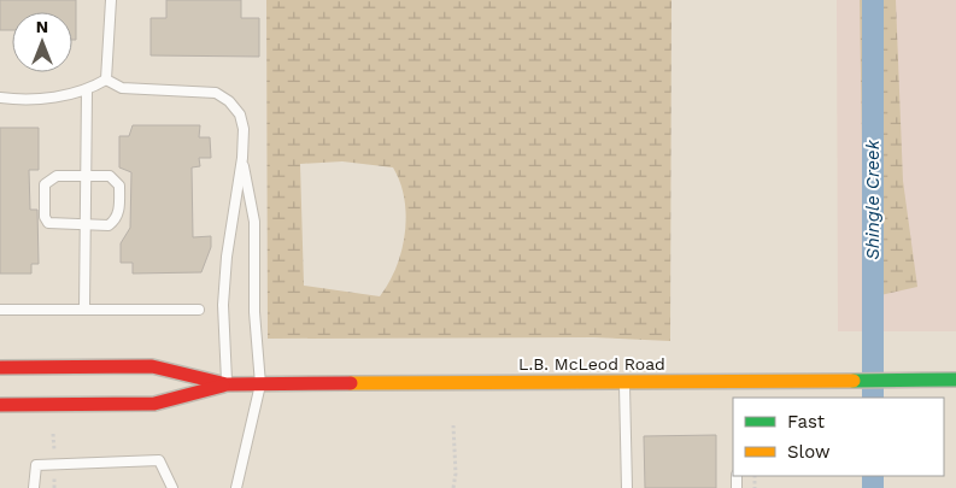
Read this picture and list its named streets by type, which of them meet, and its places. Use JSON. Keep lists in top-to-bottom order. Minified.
{"streets":{"street":["L.B. McLeod Road"]},"water":["Shingle Creek"],"legend":["Fast","Slow"],"north":"top"}
